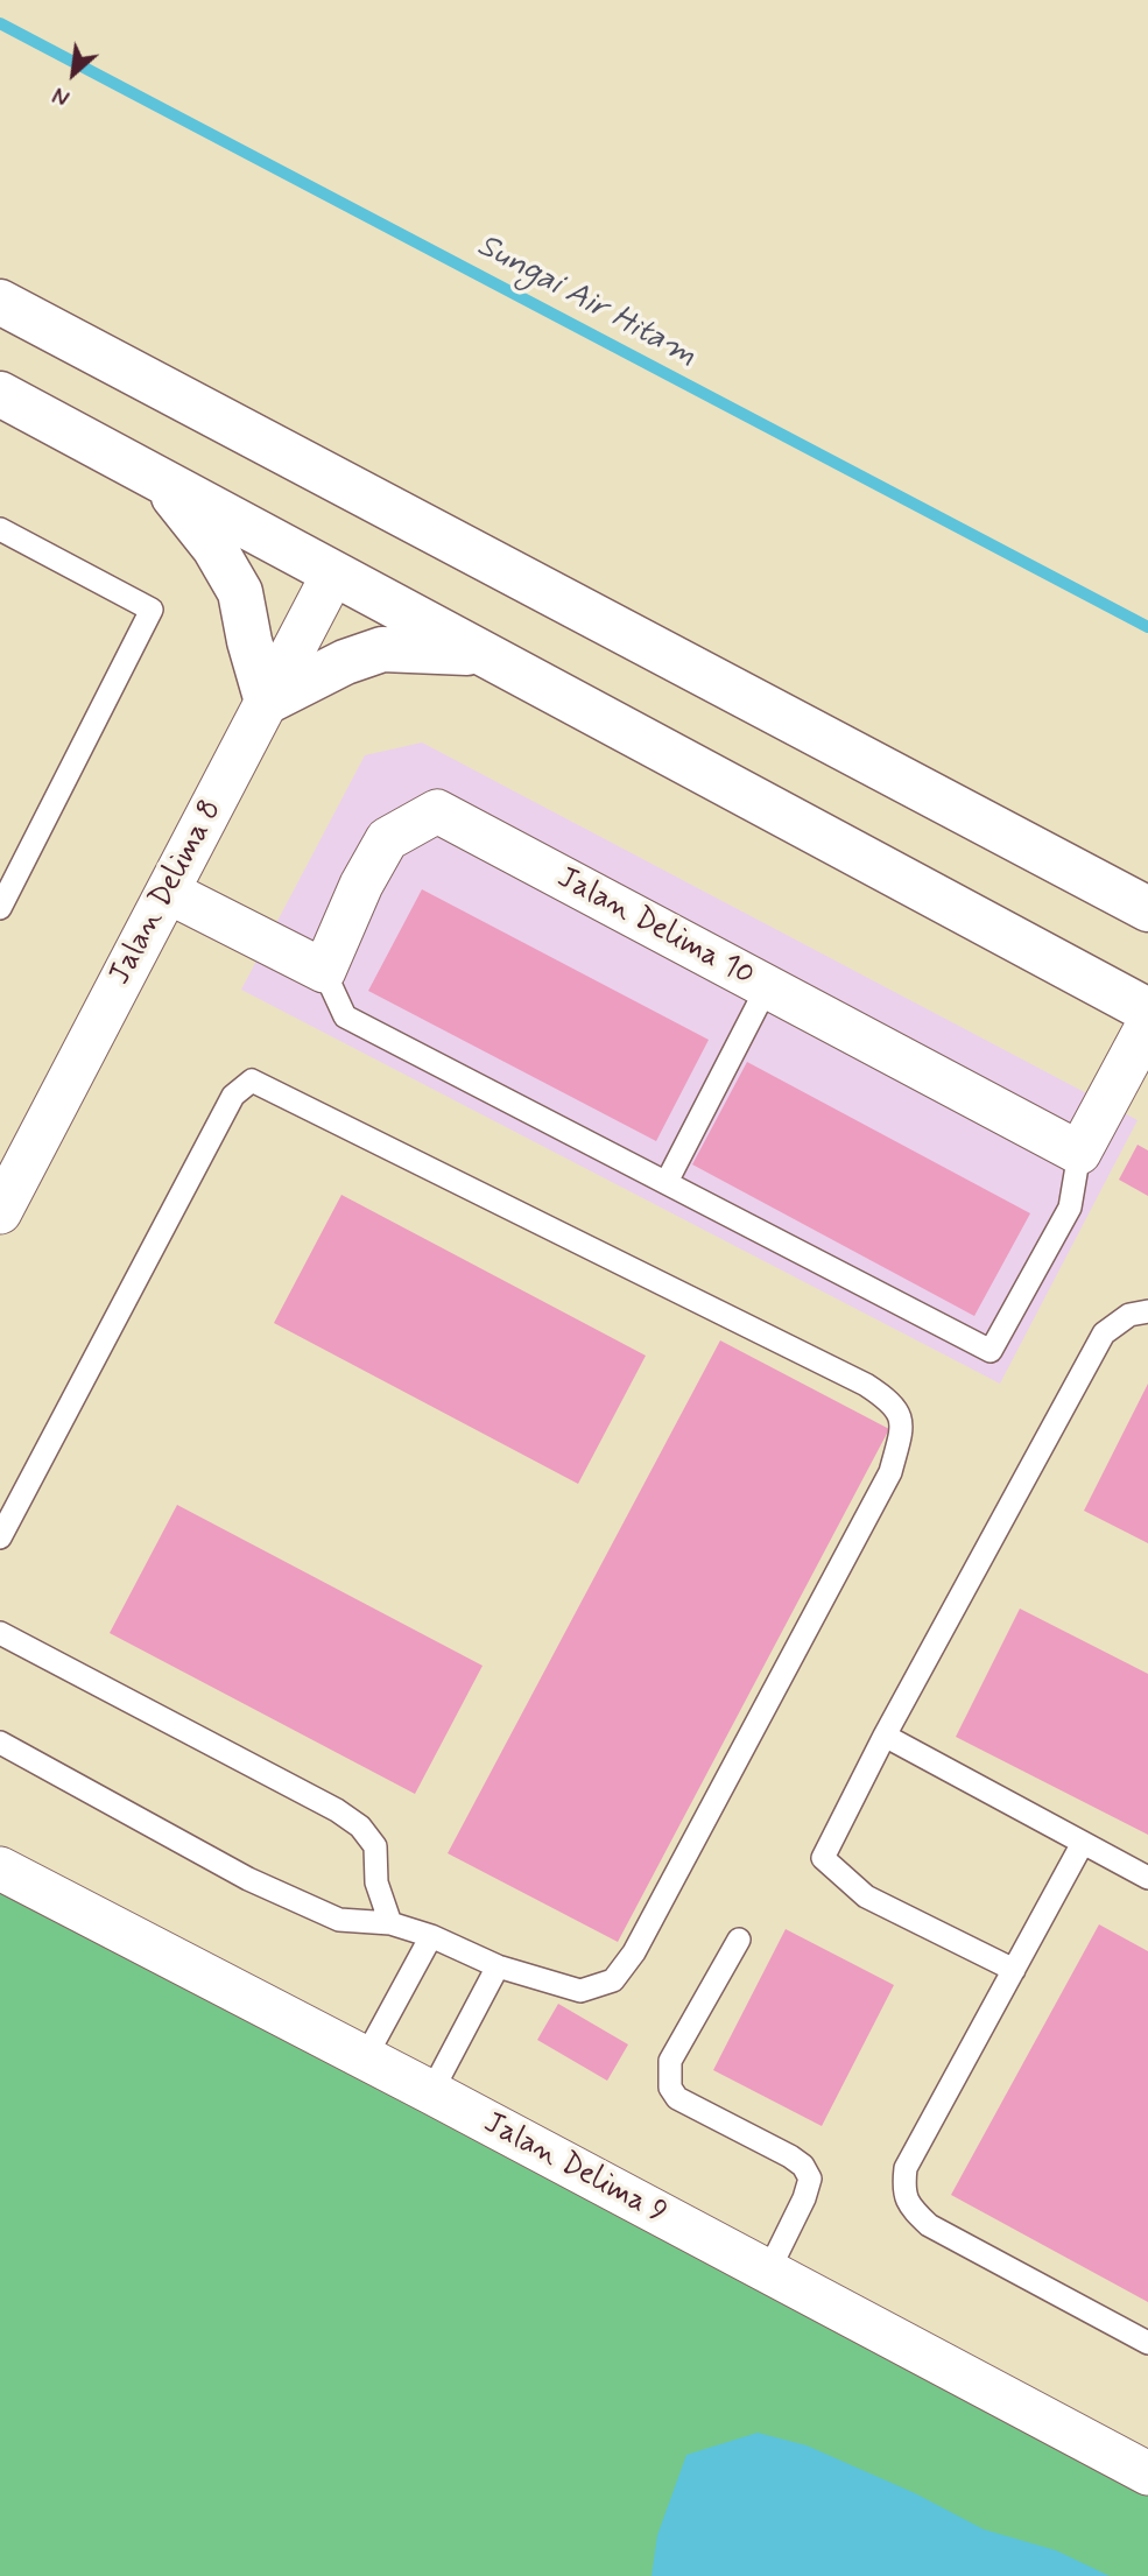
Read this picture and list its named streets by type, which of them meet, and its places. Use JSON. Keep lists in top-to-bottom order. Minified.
{"streets":{"street":["Jalan Delima 8","Jalan Delima 10","Jalan Delima 9"]},"water":["Sungai Air Hitam"],"north":"bottom left"}
